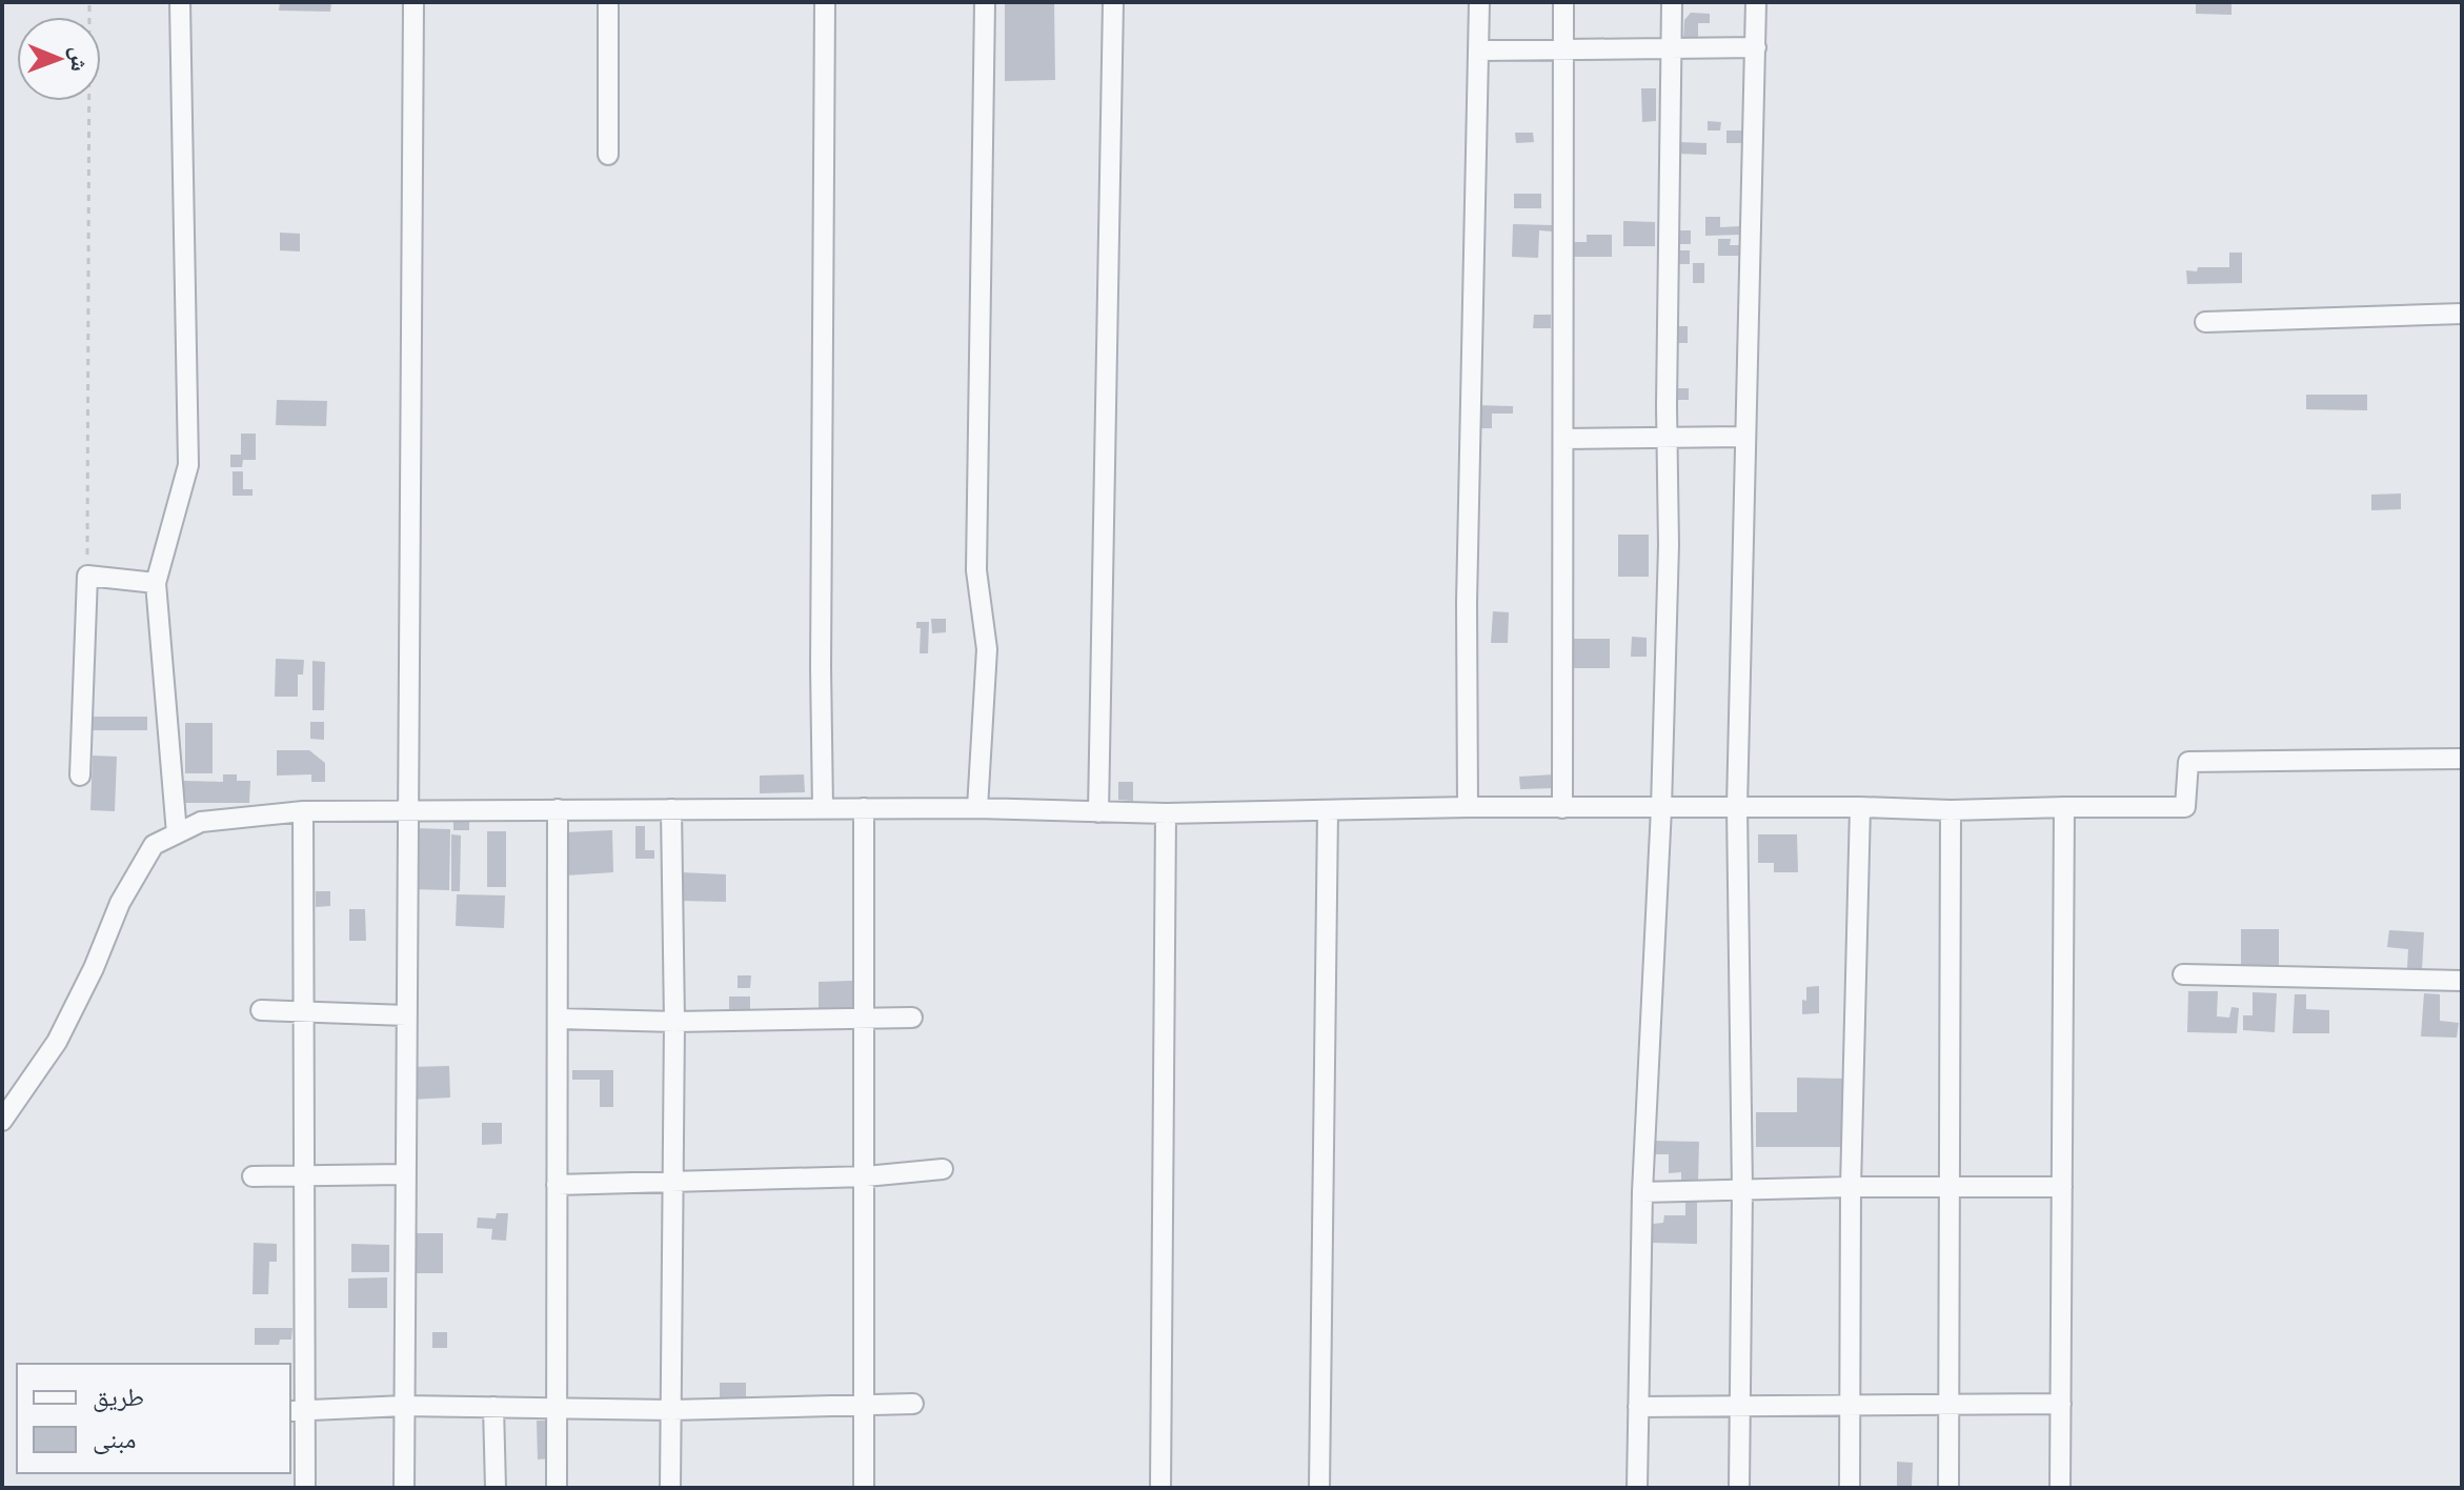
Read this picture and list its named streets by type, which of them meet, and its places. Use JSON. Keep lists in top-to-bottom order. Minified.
{"legend":["طريق","مبنى"],"north":"right"}
